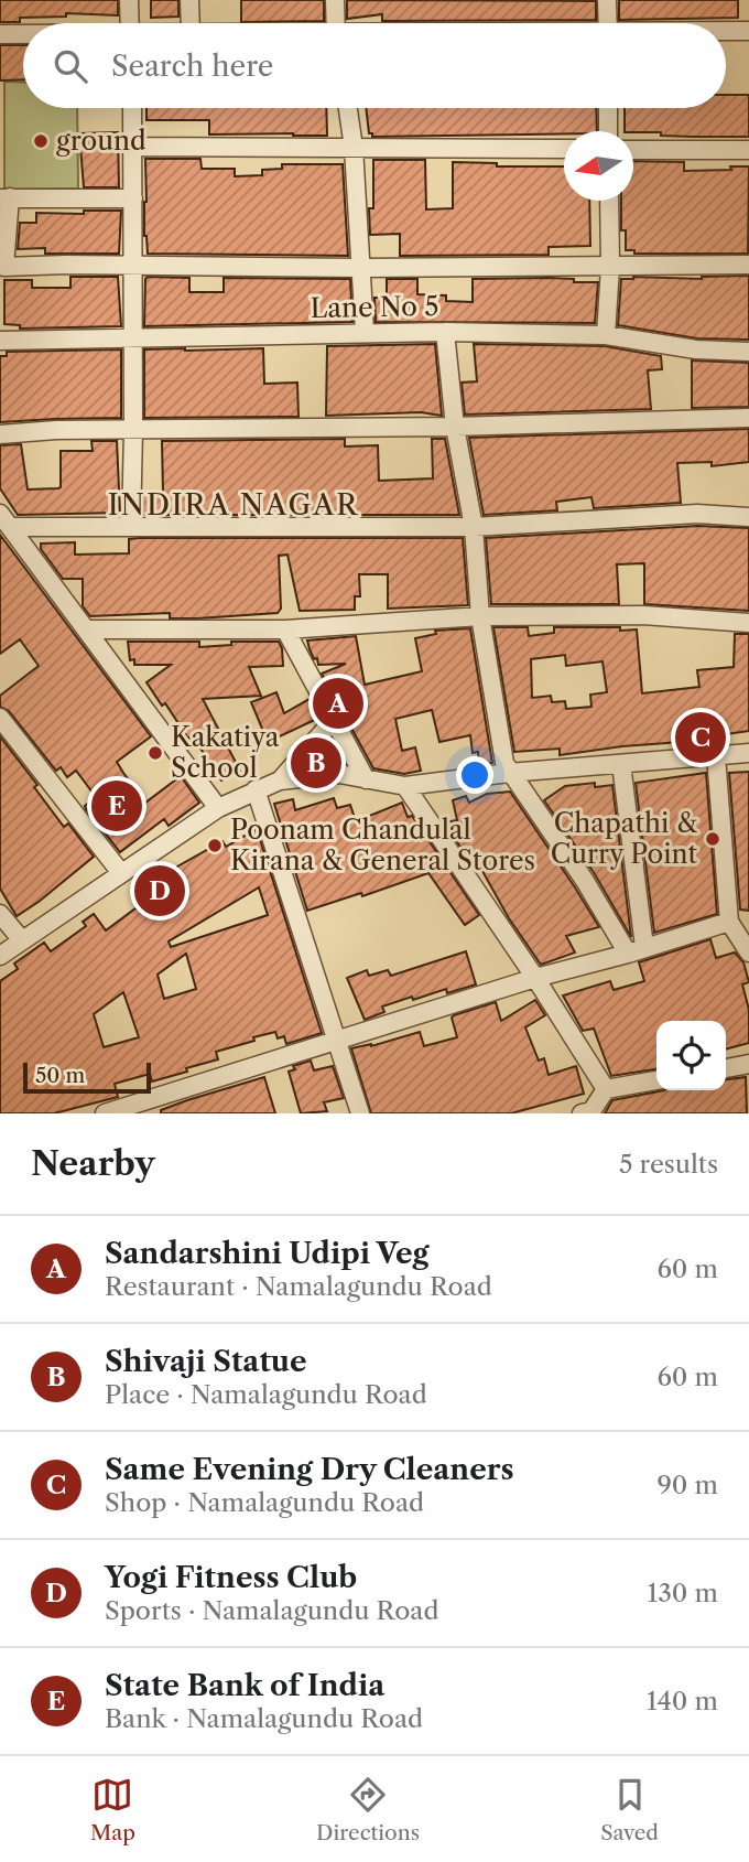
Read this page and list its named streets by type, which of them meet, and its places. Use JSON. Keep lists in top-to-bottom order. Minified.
{"streets":{"street":["Lane No 5"]},"districts":["INDIRA NAGAR"],"places":["ground","Kakatiya School","Chapathi & Curry Point","Poonam Chandulal Kirana & General Stores"],"scale_bar":"50 m","north":"left","page":{"search":"Search here","pins":["A","C","B","E","D"],"scale":"50 m","heading":["Nearby","5 results"],"list":[{"mark":"A","name":"Sandarshini Udipi Veg","note":"Restaurant · Namalagundu Road","value":"60 m"},{"mark":"B","name":"Shivaji Statue","note":"Place · Namalagundu Road","value":"60 m"},{"mark":"C","name":"Same Evening Dry Cleaners","note":"Shop · Namalagundu Road","value":"90 m"},{"mark":"D","name":"Yogi Fitness Club","note":"Sports · Namalagundu Road","value":"130 m"},{"mark":"E","name":"State Bank of India","note":"Bank · Namalagundu Road","value":"140 m"}],"nav":["Map","Directions","Saved"]}}
